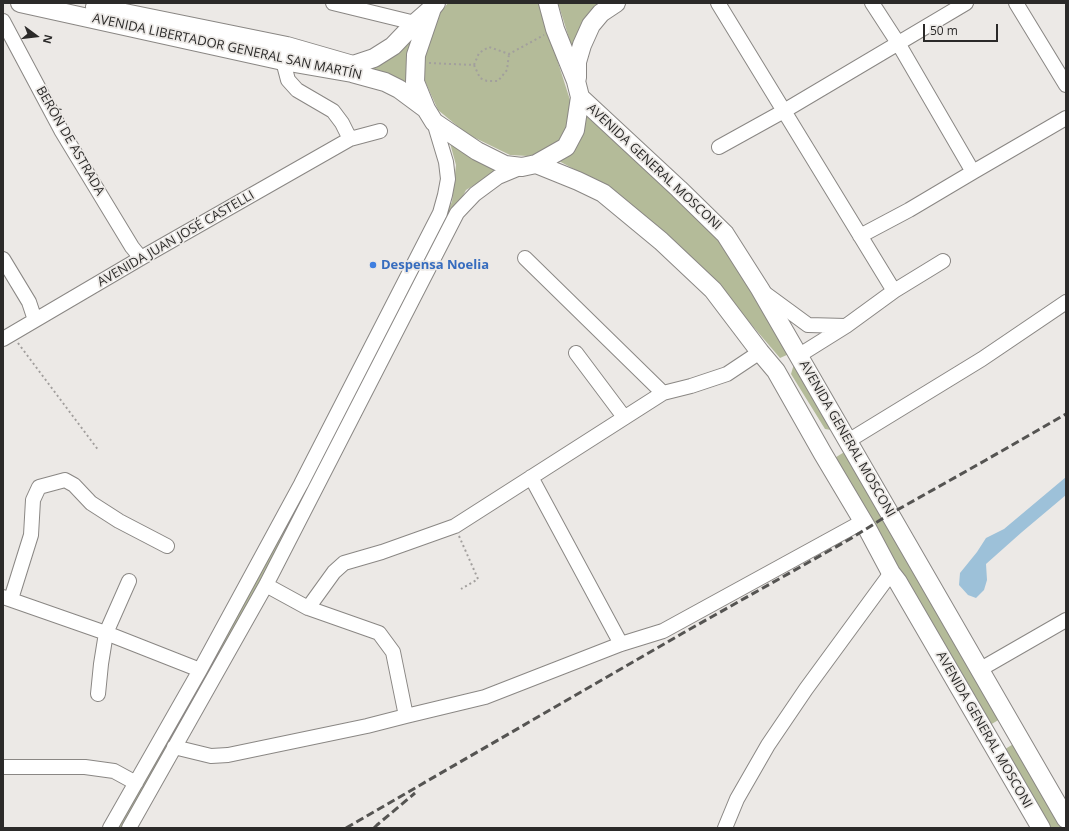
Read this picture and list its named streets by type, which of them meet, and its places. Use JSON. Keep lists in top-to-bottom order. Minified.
{"streets":{"main road":["AVENIDA LIBERTADOR GENERAL SAN MARTÍN","AVENIDA GENERAL MOSCONI"],"street":["BERÓN DE ASTRADA","AVENIDA JUAN JOSÉ CASTELLI"]},"crossings":[["AVENIDA LIBERTADOR GENERAL SAN MARTÍN","AVENIDA GENERAL MOSCONI"],["BERÓN DE ASTRADA","AVENIDA JUAN JOSÉ CASTELLI"]],"places":["Despensa Noelia"],"scale_bar":"50 m","north":"right"}
